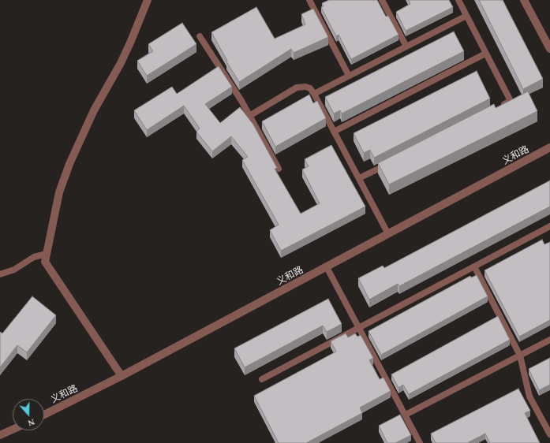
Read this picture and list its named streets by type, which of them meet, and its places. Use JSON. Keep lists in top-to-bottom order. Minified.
{"streets":{"street":["义和路"]},"north":"bottom"}
